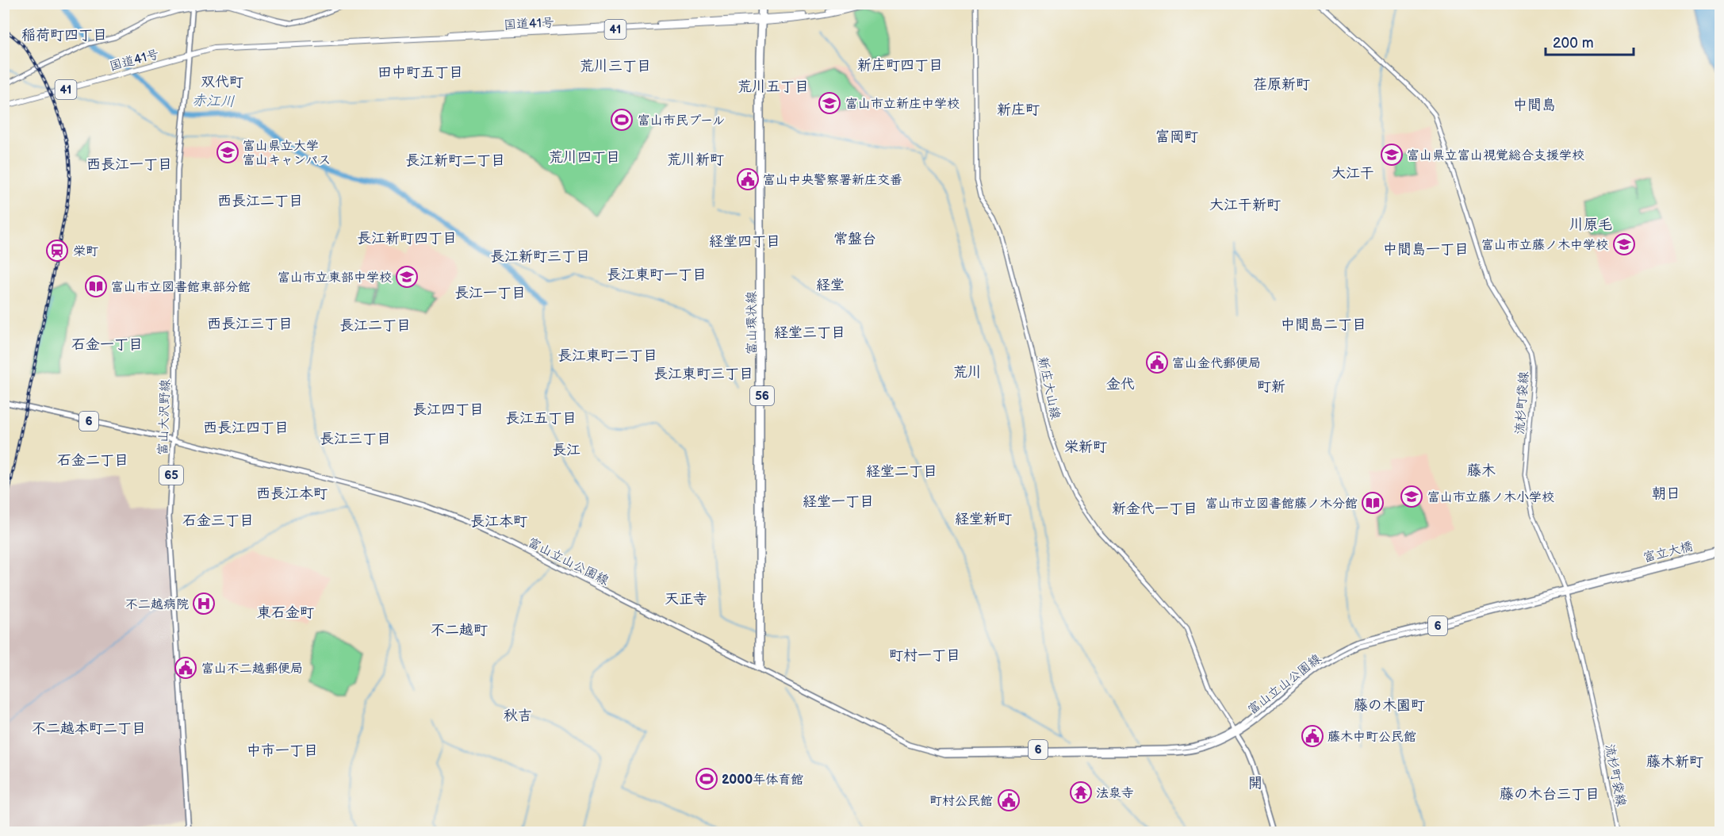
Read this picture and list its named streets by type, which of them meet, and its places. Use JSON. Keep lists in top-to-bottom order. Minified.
{"streets":{"highway":["国道41号","41"],"main road":["富山環状線","新庄大山線","56","流杉町袋線","富山大沢野線","6","65","富立大橋","富山立山公園線"]},"crossings":[["国道41号","富山環状線"],["国道41号","富山大沢野線"],["富山環状線","富山立山公園線"],["新庄大山線","富山立山公園線"],["流杉町袋線","富山立山公園線"],["富山大沢野線","富山立山公園線"],["富立大橋","富山立山公園線"]],"districts":["稲荷町四丁目","新庄町四丁目","荒川三丁目","田中町五丁目","双代町","荏原新町","荒川五丁目","中間島","新庄町","富岡町","荒川四丁目","荒川新町","長江新町二丁目","西長江一丁目","大江干","西長江二丁目","大江干新町","川原毛","長江新町四丁目","常盤台","経堂四丁目","中間島一丁目","長江新町三丁目","長江東町一丁目","経堂","長江一丁目","西長江三丁目","中間島二丁目","長江二丁目","経堂三丁目","石金一丁目","長江東町二丁目","荒川","長江東町三丁目","金代","町新","長江四丁目","長江五丁目","西長江四丁目","長江三丁目","栄新町","長江","石金二丁目","藤木","経堂二丁目","西長江本町","朝日","経堂一丁目","新金代一丁目","経堂新町","石金三丁目","長江本町","天正寺","東石金町","不二越町","町村一丁目","藤の木園町","秋吉","不二越本町二丁目","中市一丁目","藤木新町","開","藤の木台三丁目"],"water":["赤江川"],"places":{"school or university":["富山市立新庄中学校","富山県立大学 富山キャンパス","富山県立富山視覚総合支援学校","富山市立藤ノ木中学校","富山市立東部中学校","富山市立藤ノ木小学校"],"sports":["富山市民プール","2000年体育館"],"public building":["富山中央警察署新庄交番","富山金代郵便局","富山不二越郵便局","藤木中町公民館","町村公民館"],"station":["栄町"],"library":["富山市立図書館東部分館","富山市立図書館藤ノ木分館"],"hospital":["不二越病院"],"temple":["法泉寺"]},"scale_bar":"200 m"}
